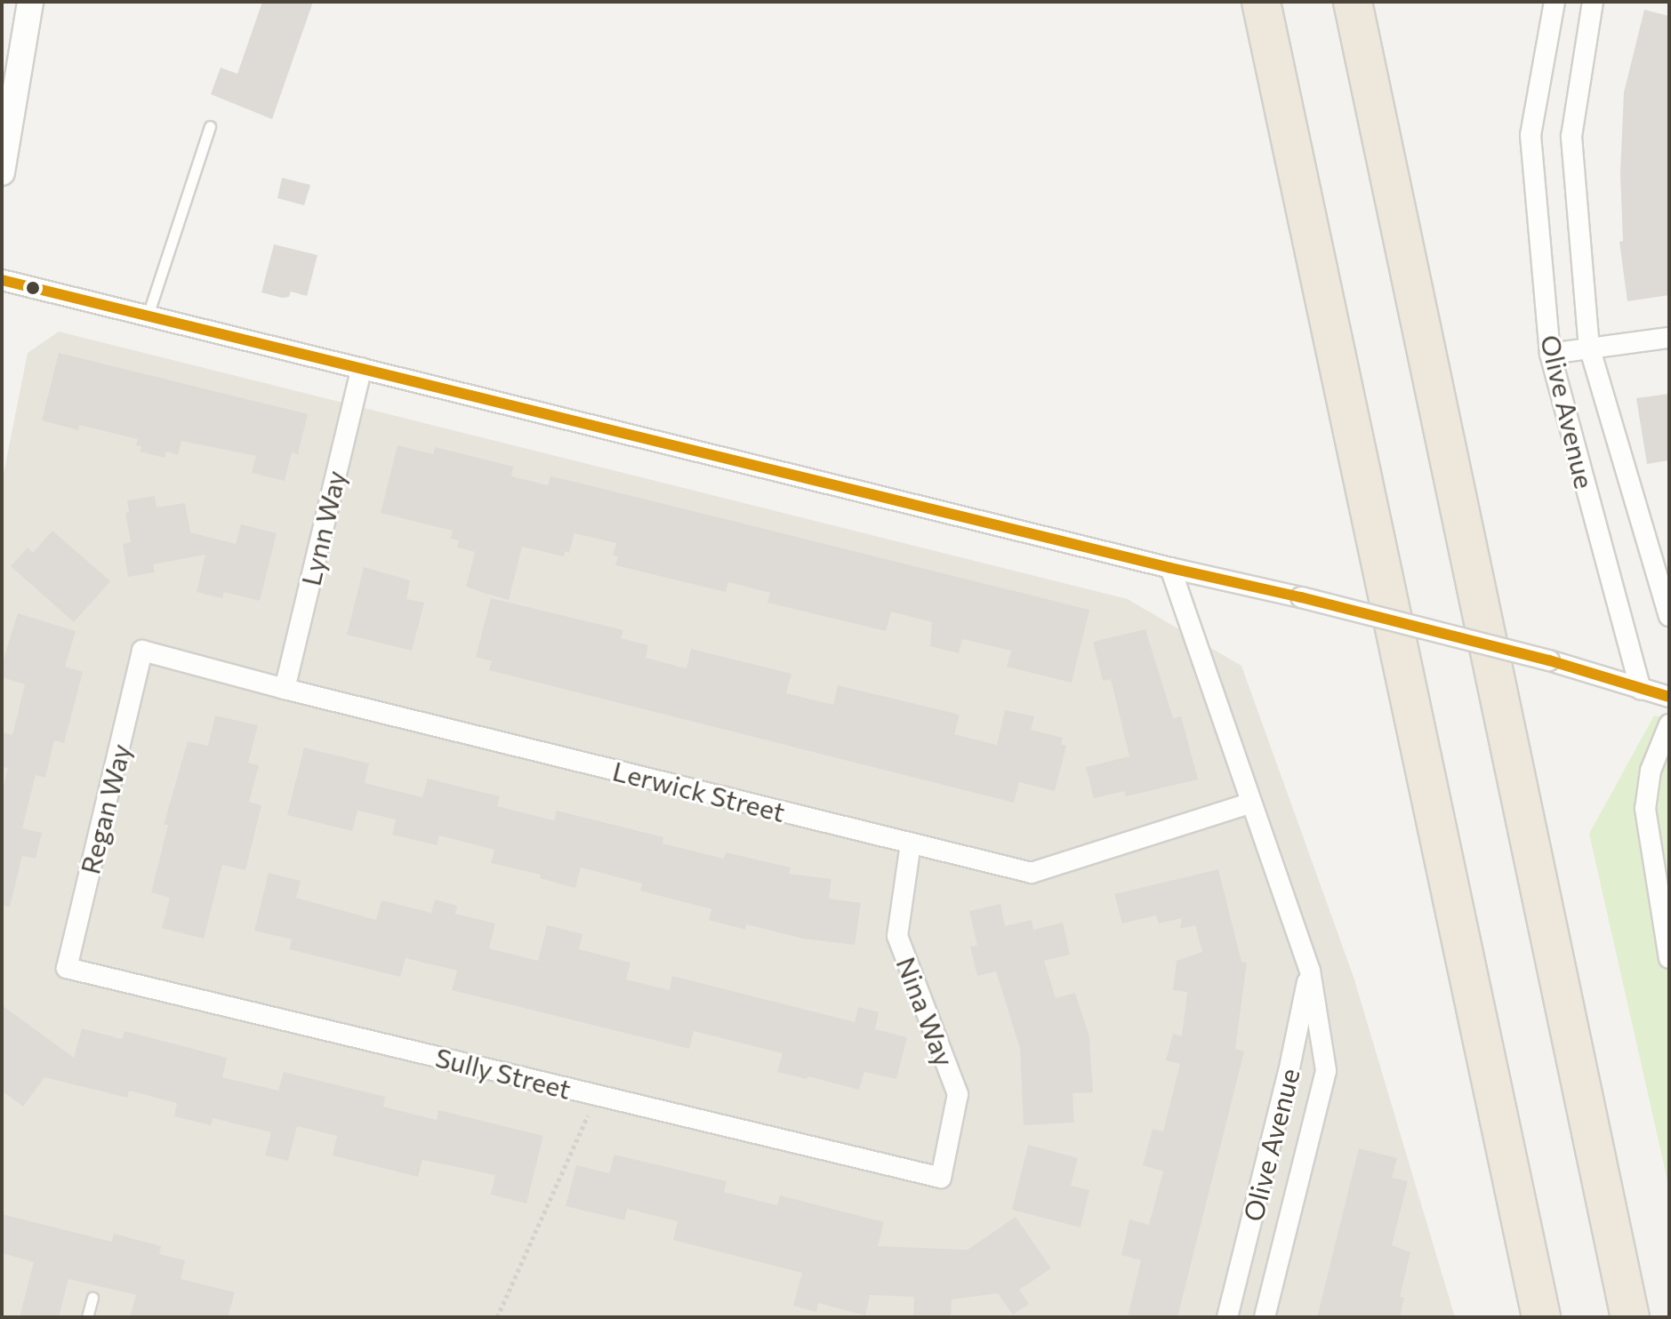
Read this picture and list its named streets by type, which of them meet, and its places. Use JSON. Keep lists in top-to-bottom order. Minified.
{"streets":{"street":["Olive Avenue","Lynn Way","Lerwick Street","Regan Way","Nina Way","Sully Street"]},"crossings":[["Olive Avenue","Lerwick Street"],["Lynn Way","Lerwick Street"],["Lerwick Street","Regan Way"],["Lerwick Street","Nina Way"],["Regan Way","Sully Street"],["Nina Way","Sully Street"]]}
